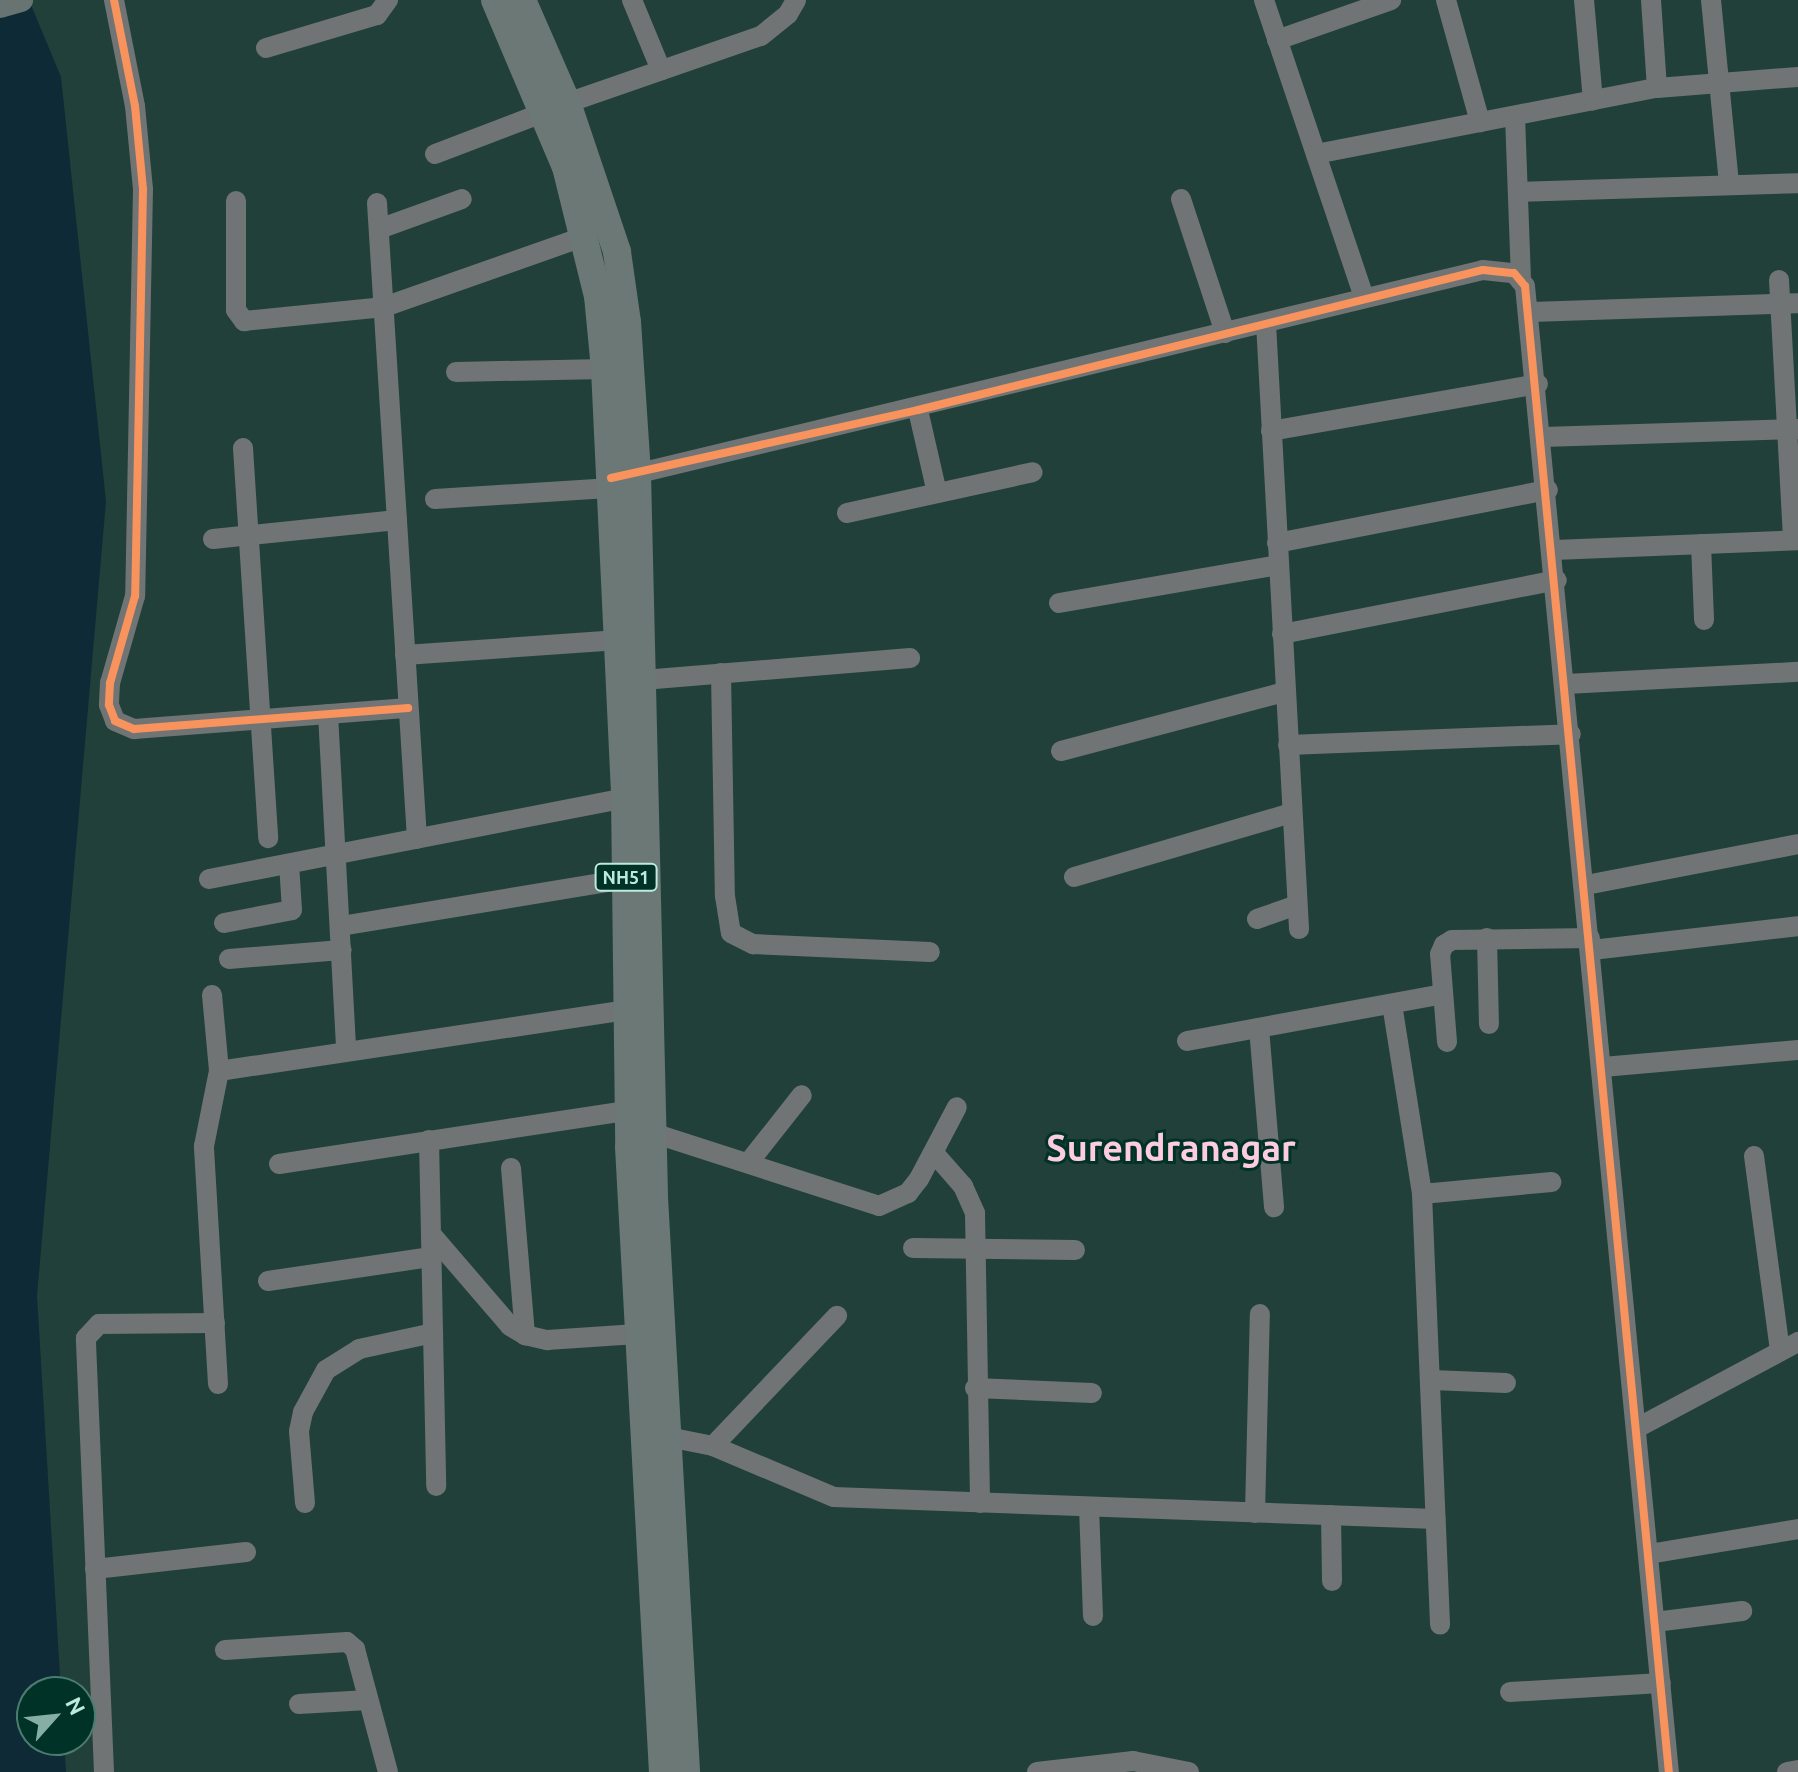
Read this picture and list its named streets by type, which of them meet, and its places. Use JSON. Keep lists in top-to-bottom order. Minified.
{"streets":{"highway":["NH51"]},"districts":["Surendranagar"],"north":"top right"}
